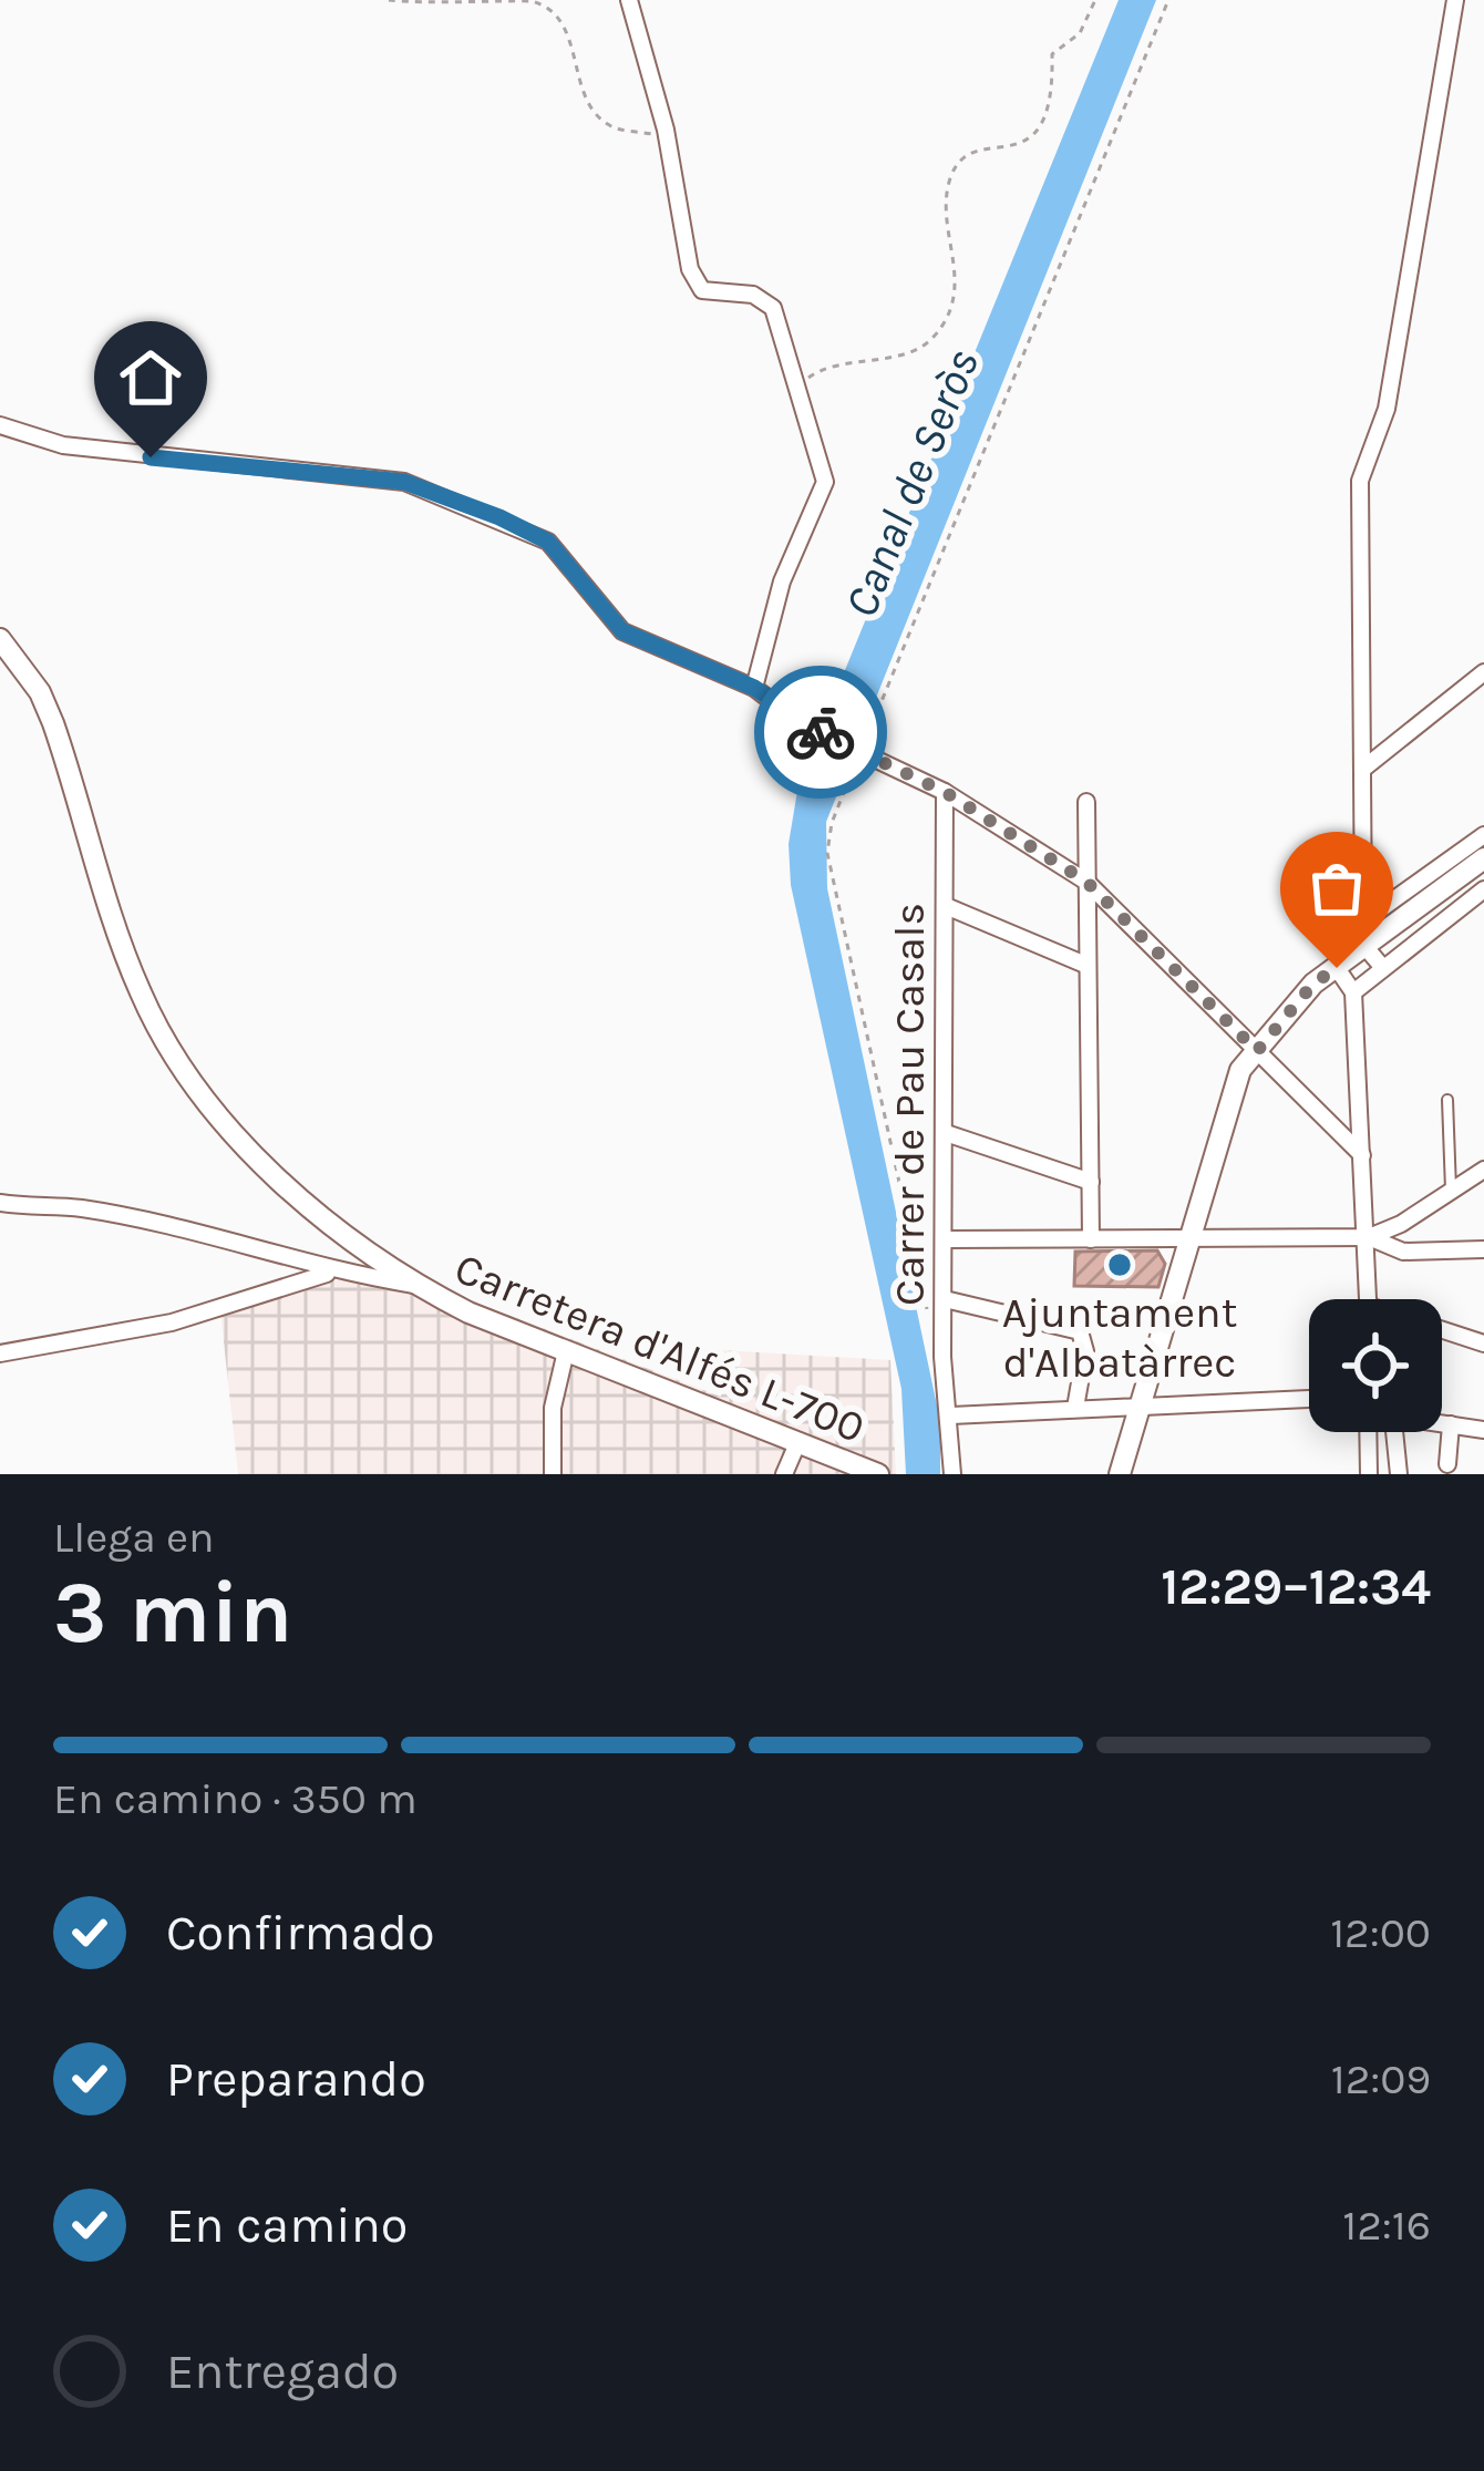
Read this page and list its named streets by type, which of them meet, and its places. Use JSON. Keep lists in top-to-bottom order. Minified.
{"streets":{"street":["Carrer de Pau Casals","Carretera d'Alfés L-700"]},"water":["Canal de Seròs"],"places":["Ajuntament d'Albatàrrec"],"page":{"heading":["3 min","Llega en","12:29–12:34"],"bar":"En camino · 350 m","list":[["Confirmado","12:00"],["Preparando","12:09"],["En camino","12:16"],"Entregado"]}}
